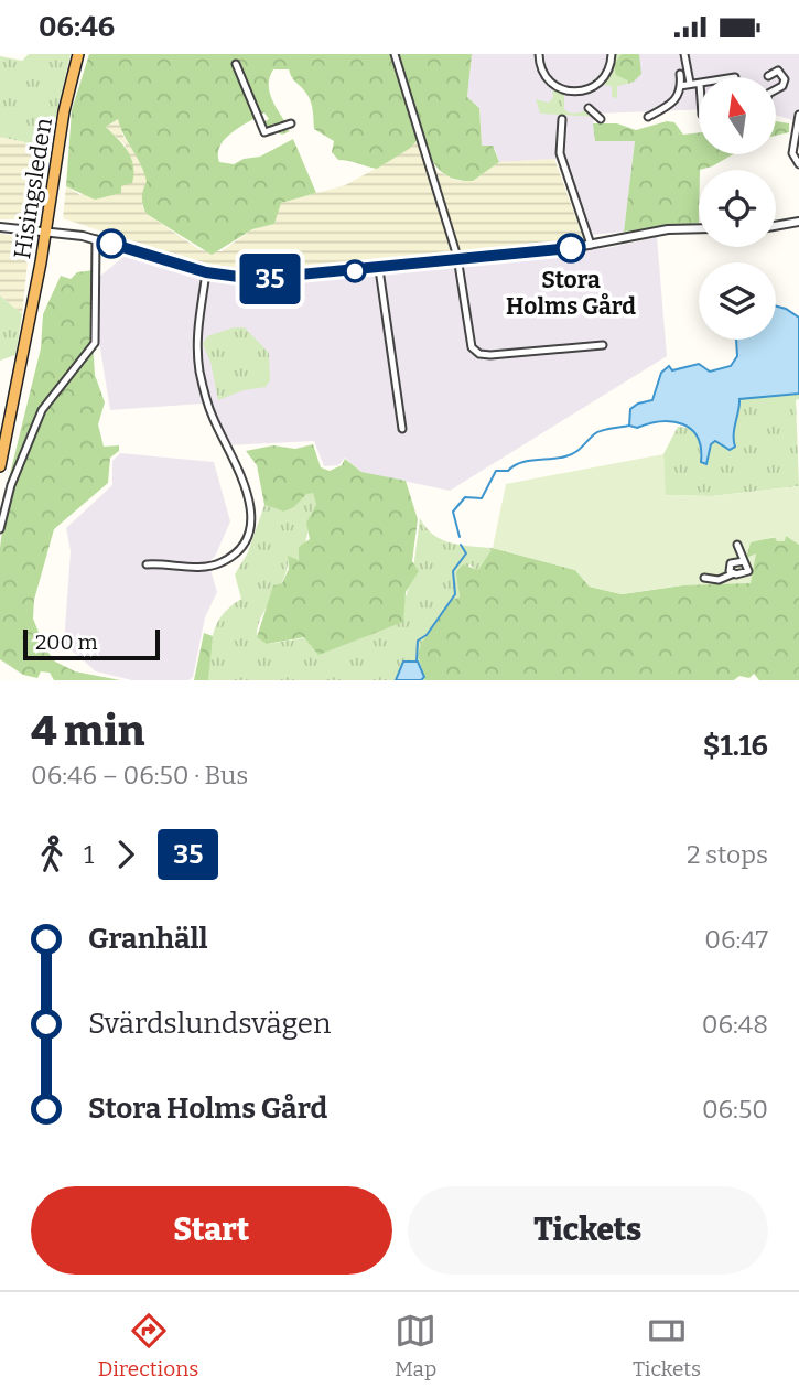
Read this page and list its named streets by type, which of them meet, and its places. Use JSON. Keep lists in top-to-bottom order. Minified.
{"streets":{"highway":["Hisingsleden"]},"places":["Stora Holms Gård"],"lines":["bus line 35"],"scale_bar":"200 m","north":"top","page":{"status":"06:46","on_map":"35","scale":"200 m","heading":["4 min","06:46 – 06:50 · Bus","$1.16"],"legs":["1","35","2 stops"],"list":[{"name":"Granhäll","value":"06:47"},{"name":"Svärdslundsvägen","value":"06:48"},{"name":"Stora Holms Gård","value":"06:50"}],"buttons":["Start","Tickets"],"tabs":["Directions","Map","Tickets"]}}
